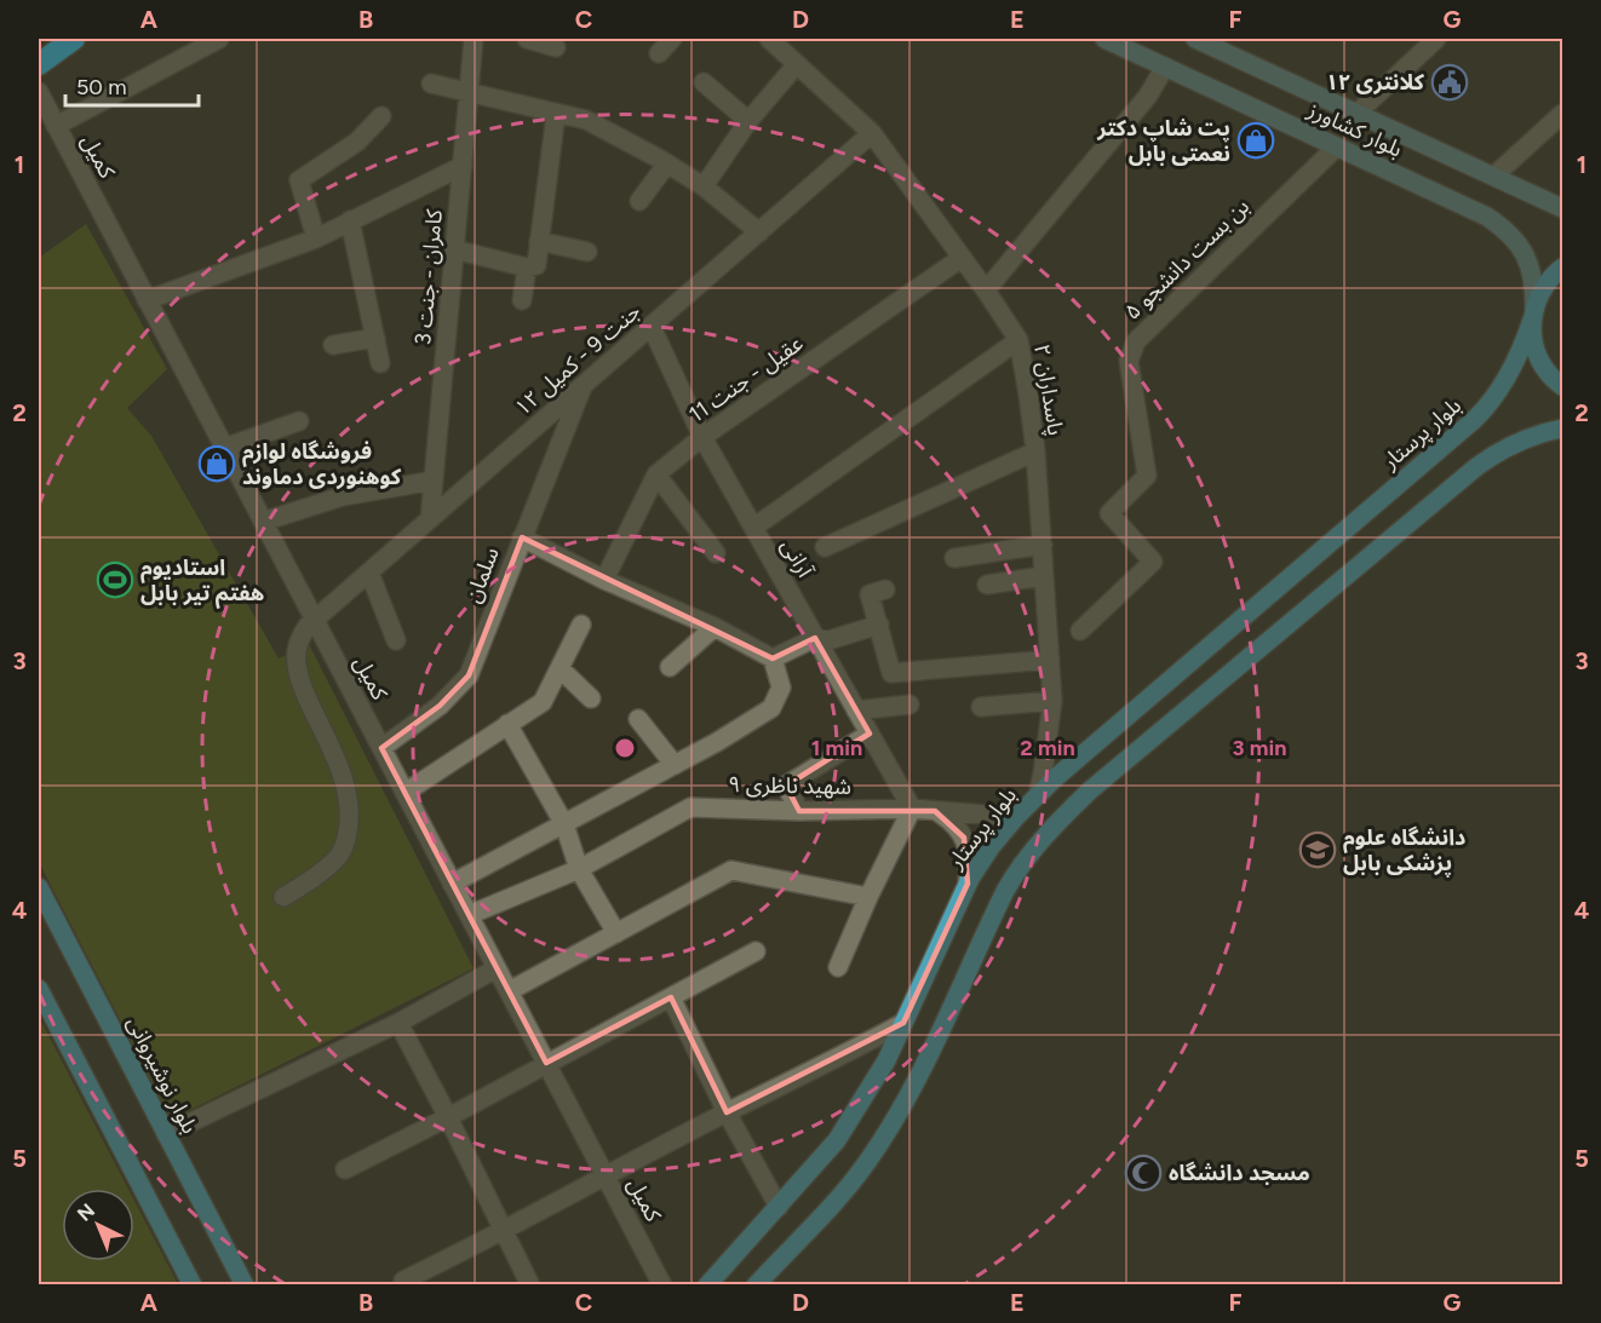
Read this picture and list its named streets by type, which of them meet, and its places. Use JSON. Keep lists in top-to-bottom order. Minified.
{"streets":{"main road":["بلوار کشاورز","بلوار پرستار","بلوار نوشیروانی"],"street":["کمیل","بن بست دانشجو ۵","کامران - جنت 3","جنت 9 - کمیل ۱۲","عقیل - جنت 11","پاسداران ۲","آرانی","سلمان","شهید ناظری ۹"]},"crossings":[["بلوار کشاورز","بن بست دانشجو ۵"],["بلوار کشاورز","بلوار پرستار"],["کمیل","جنت 9 - کمیل ۱۲"],["کمیل","سلمان"],["کمیل","شهید ناظری ۹"],["کامران - جنت 3","جنت 9 - کمیل ۱۲"],["جنت 9 - کمیل ۱۲","پاسداران ۲"],["جنت 9 - کمیل ۱۲","آرانی"],["جنت 9 - کمیل ۱۲","سلمان"],["عقیل - جنت 11","پاسداران ۲"],["عقیل - جنت 11","آرانی"],["پاسداران ۲","بلوار پرستار"],["بلوار پرستار","شهید ناظری ۹"],["آرانی","شهید ناظری ۹"]],"places":{"public building":["کلانتری ۱۲"],"shop":["پت شاپ دکتر نعمتی بابل","فروشگاه لوازم کوهنوردی دماوند"],"sports":["استادیوم هفتم تیر بابل"],"school or university":["دانشگاه علوم پزشکی بابل"],"mosque":["مسجد دانشگاه"]},"scale_bar":"50 m","north":"top left","grid":{"columns":["A","B","C","D","E","F","G"],"rows":["1","2","3","4","5"]},"rings":["1 min","2 min","3 min"]}
